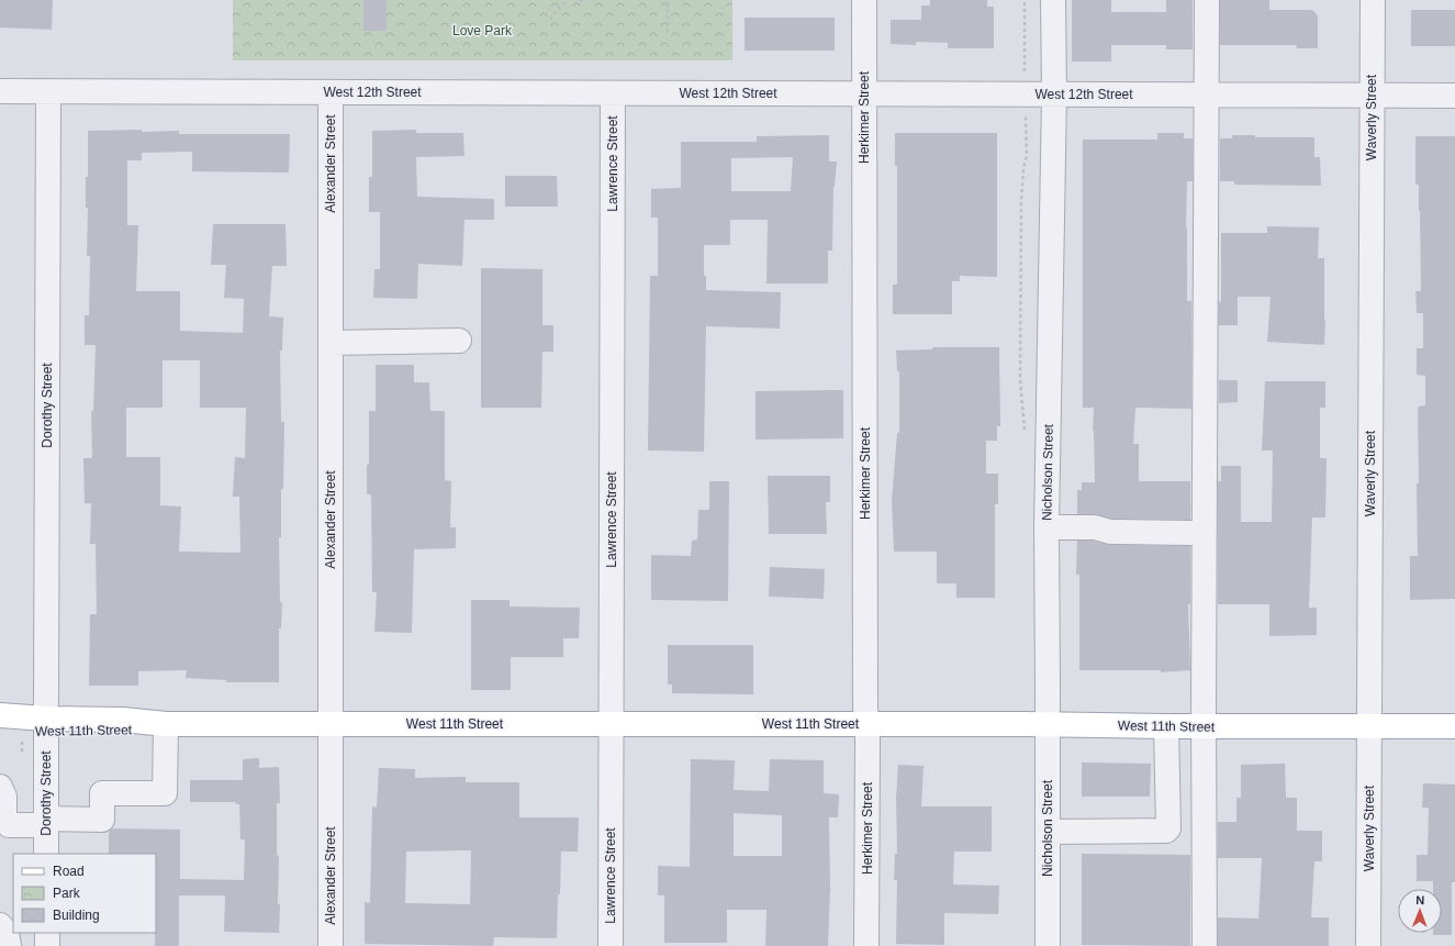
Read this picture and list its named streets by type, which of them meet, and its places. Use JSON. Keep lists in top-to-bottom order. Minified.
{"streets":{"main road":["West 11th Street"],"street":["West 12th Street","Herkimer Street","Waverly Street","Alexander Street","Lawrence Street","Dorothy Street","Nicholson Street"]},"crossings":[["West 12th Street","Herkimer Street"],["West 12th Street","Waverly Street"],["West 12th Street","Alexander Street"],["West 12th Street","Lawrence Street"],["West 12th Street","Dorothy Street"],["West 12th Street","Nicholson Street"],["Herkimer Street","West 11th Street"],["Waverly Street","West 11th Street"],["Alexander Street","West 11th Street"],["Lawrence Street","West 11th Street"],["Dorothy Street","West 11th Street"],["Nicholson Street","West 11th Street"]],"parks":["Love Park"],"legend":["Road","Park","Building"],"north":"top"}
